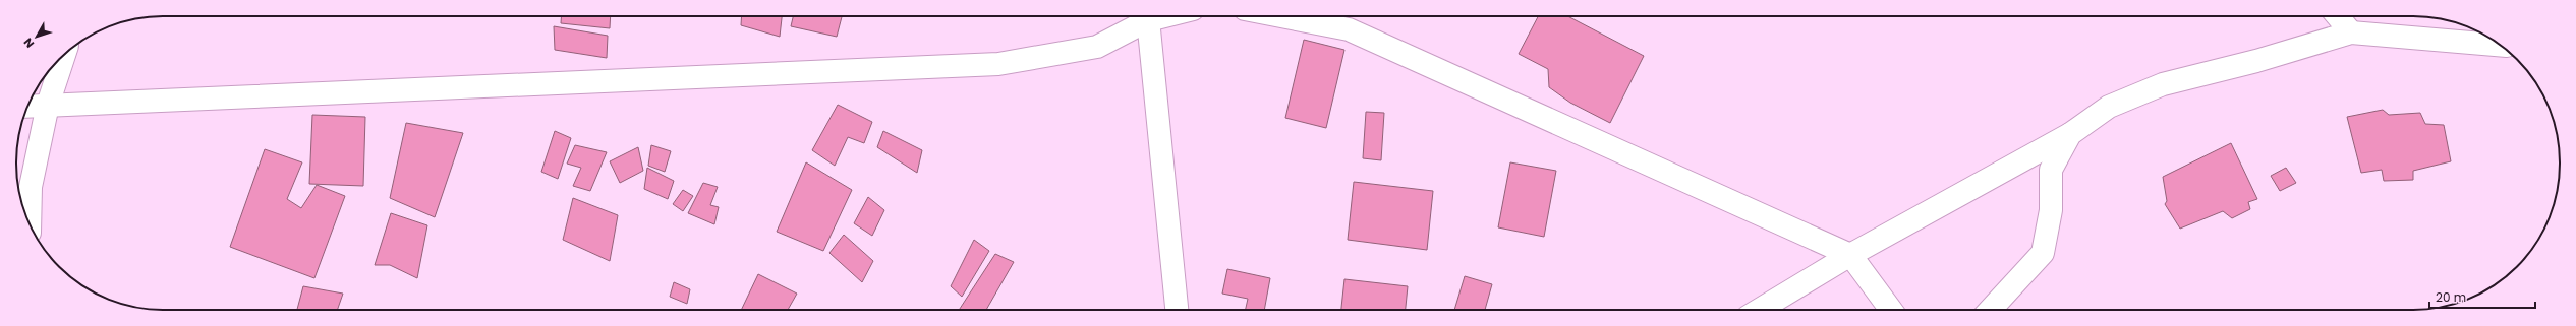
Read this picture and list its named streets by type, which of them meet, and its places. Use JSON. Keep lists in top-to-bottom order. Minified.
{"scale_bar":"20 m","north":"bottom left"}
